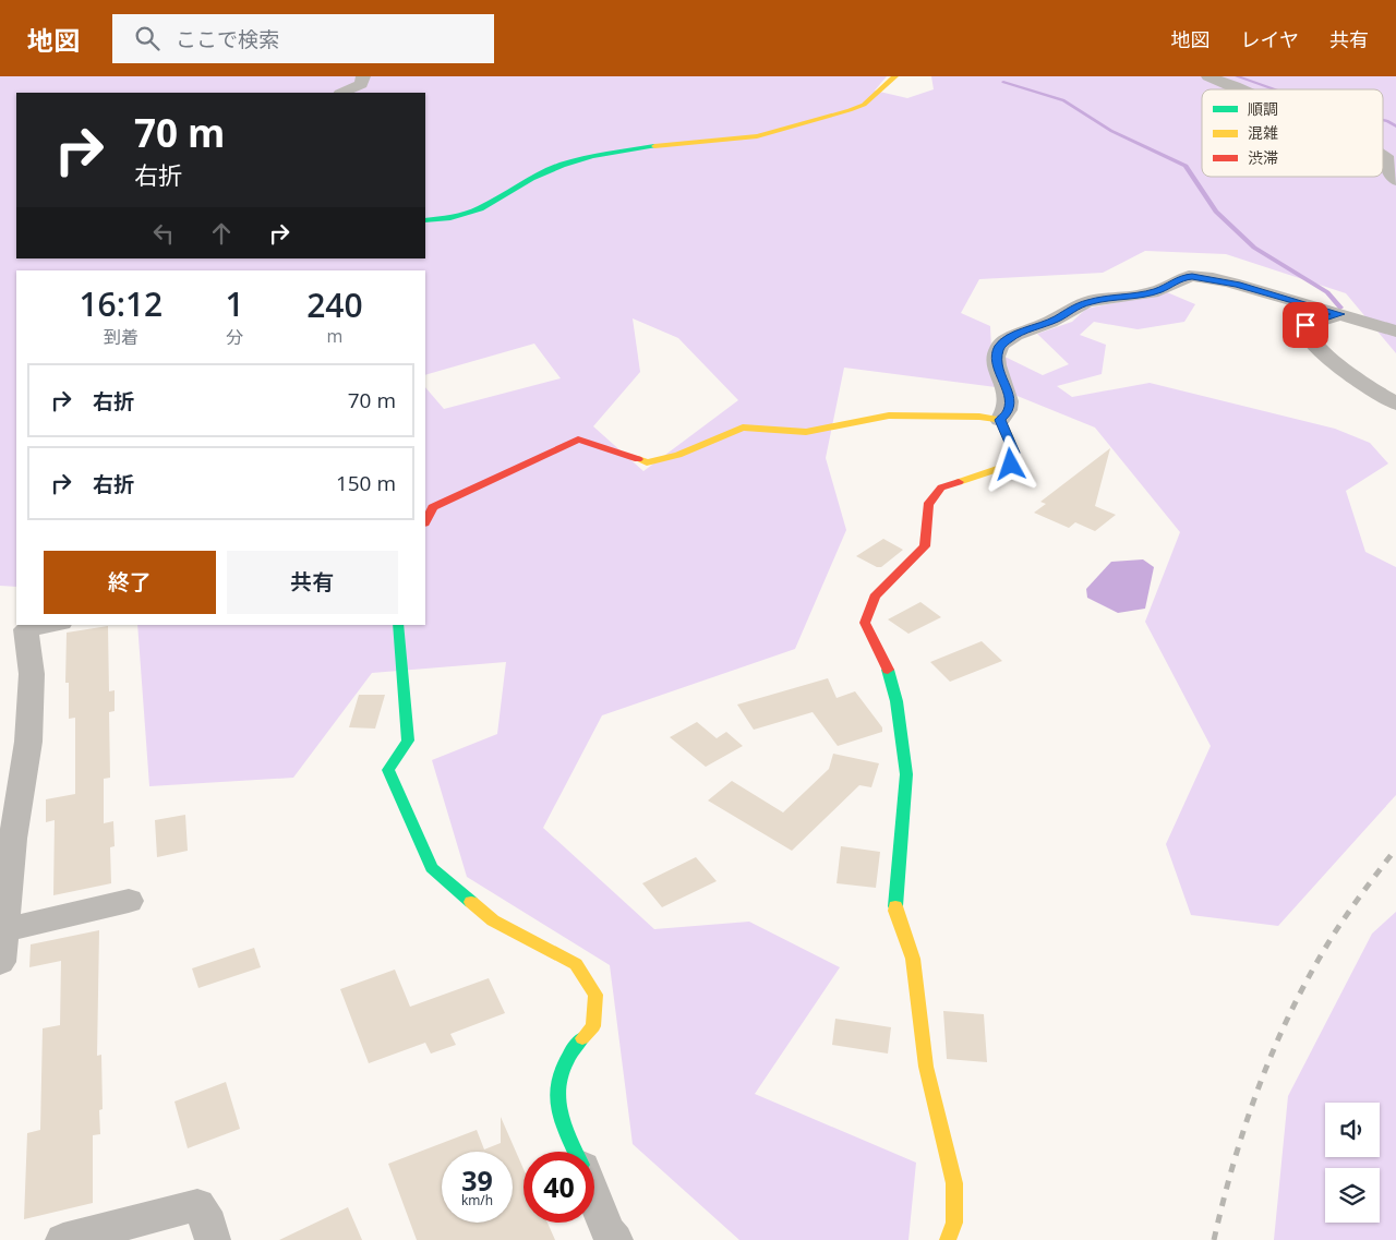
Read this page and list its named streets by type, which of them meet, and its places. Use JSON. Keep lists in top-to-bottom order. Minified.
{"legend":["順調","混雑","渋滞"],"page":{"header":"地図","search":"ここで検索","nav":["地図","レイヤ","共有"],"turn":["70 m","右折"],"eta":["16:12","到着","1","分","240","m"],"list":[{"name":"右折","value":"70 m"},{"name":"右折","value":"150 m"}],"buttons":["終了","共有"],"speed":"39 km/h","limit":"40"}}
